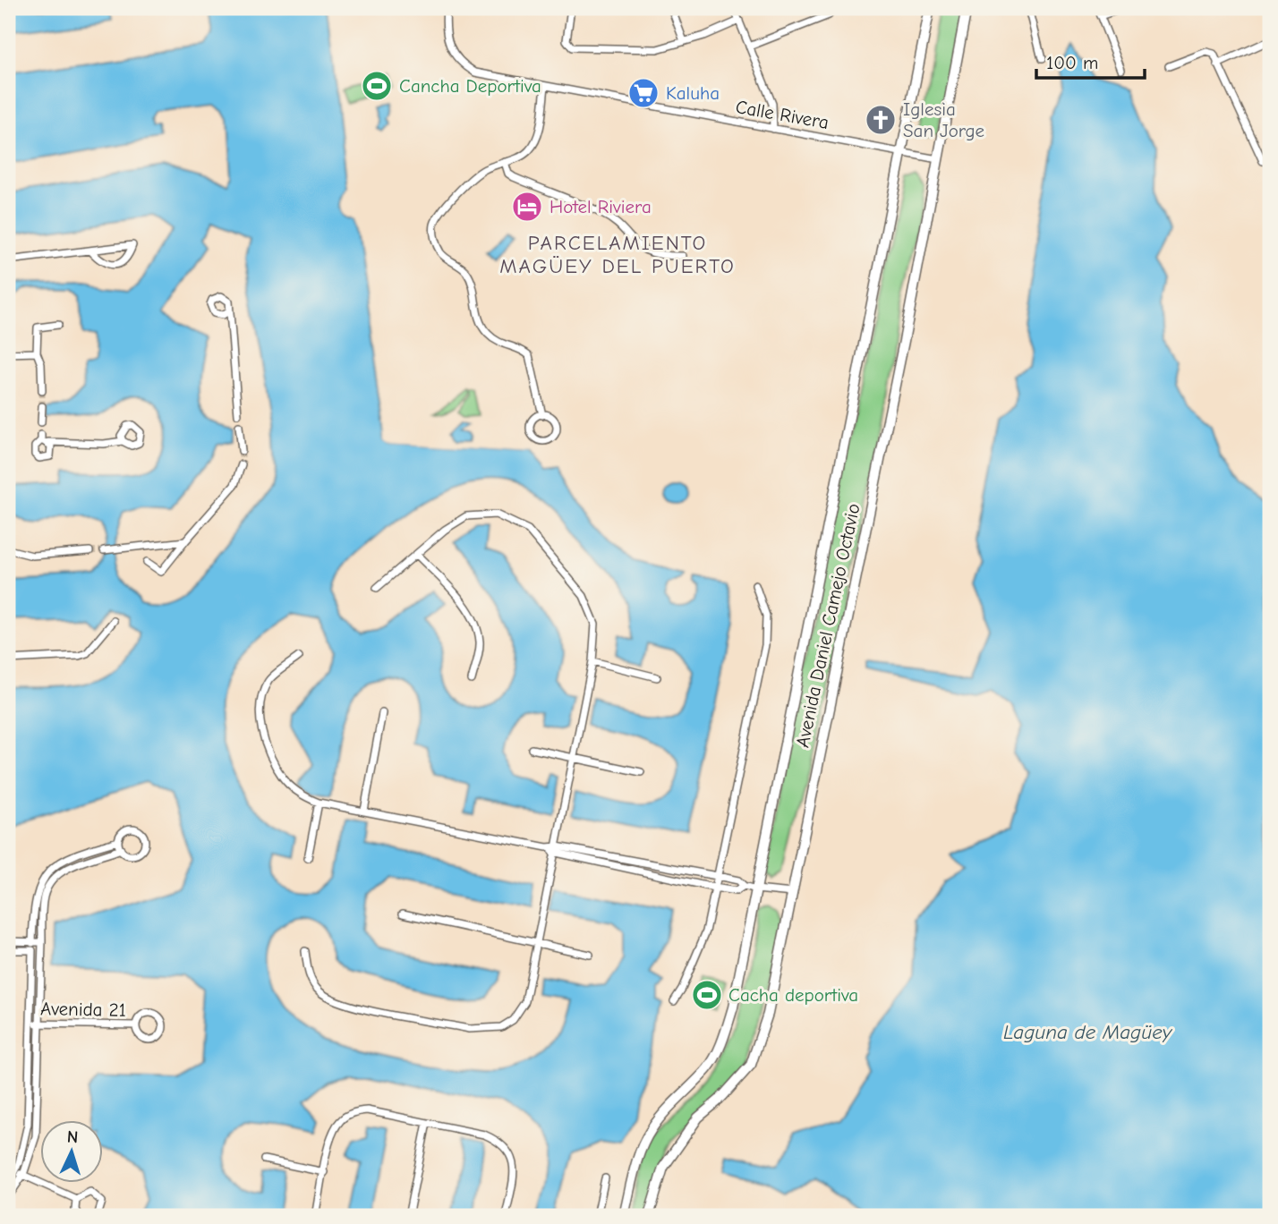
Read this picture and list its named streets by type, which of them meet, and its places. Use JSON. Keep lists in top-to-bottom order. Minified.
{"streets":{"main road":["Avenida Daniel Camejo Octavio"],"street":["Calle Rivera","Avenida 21"]},"crossings":[["Calle Rivera","Avenida Daniel Camejo Octavio"]],"districts":["PARCELAMIENTO MAGÜEY DEL PUERTO"],"water":["Laguna de Magüey"],"places":{"sports":["Cancha Deportiva","Cacha deportiva"],"supermarket":["Kaluha"],"church":["Iglesia San Jorge"],"hotel":["Hotel Riviera"]},"scale_bar":"100 m","north":"top"}
